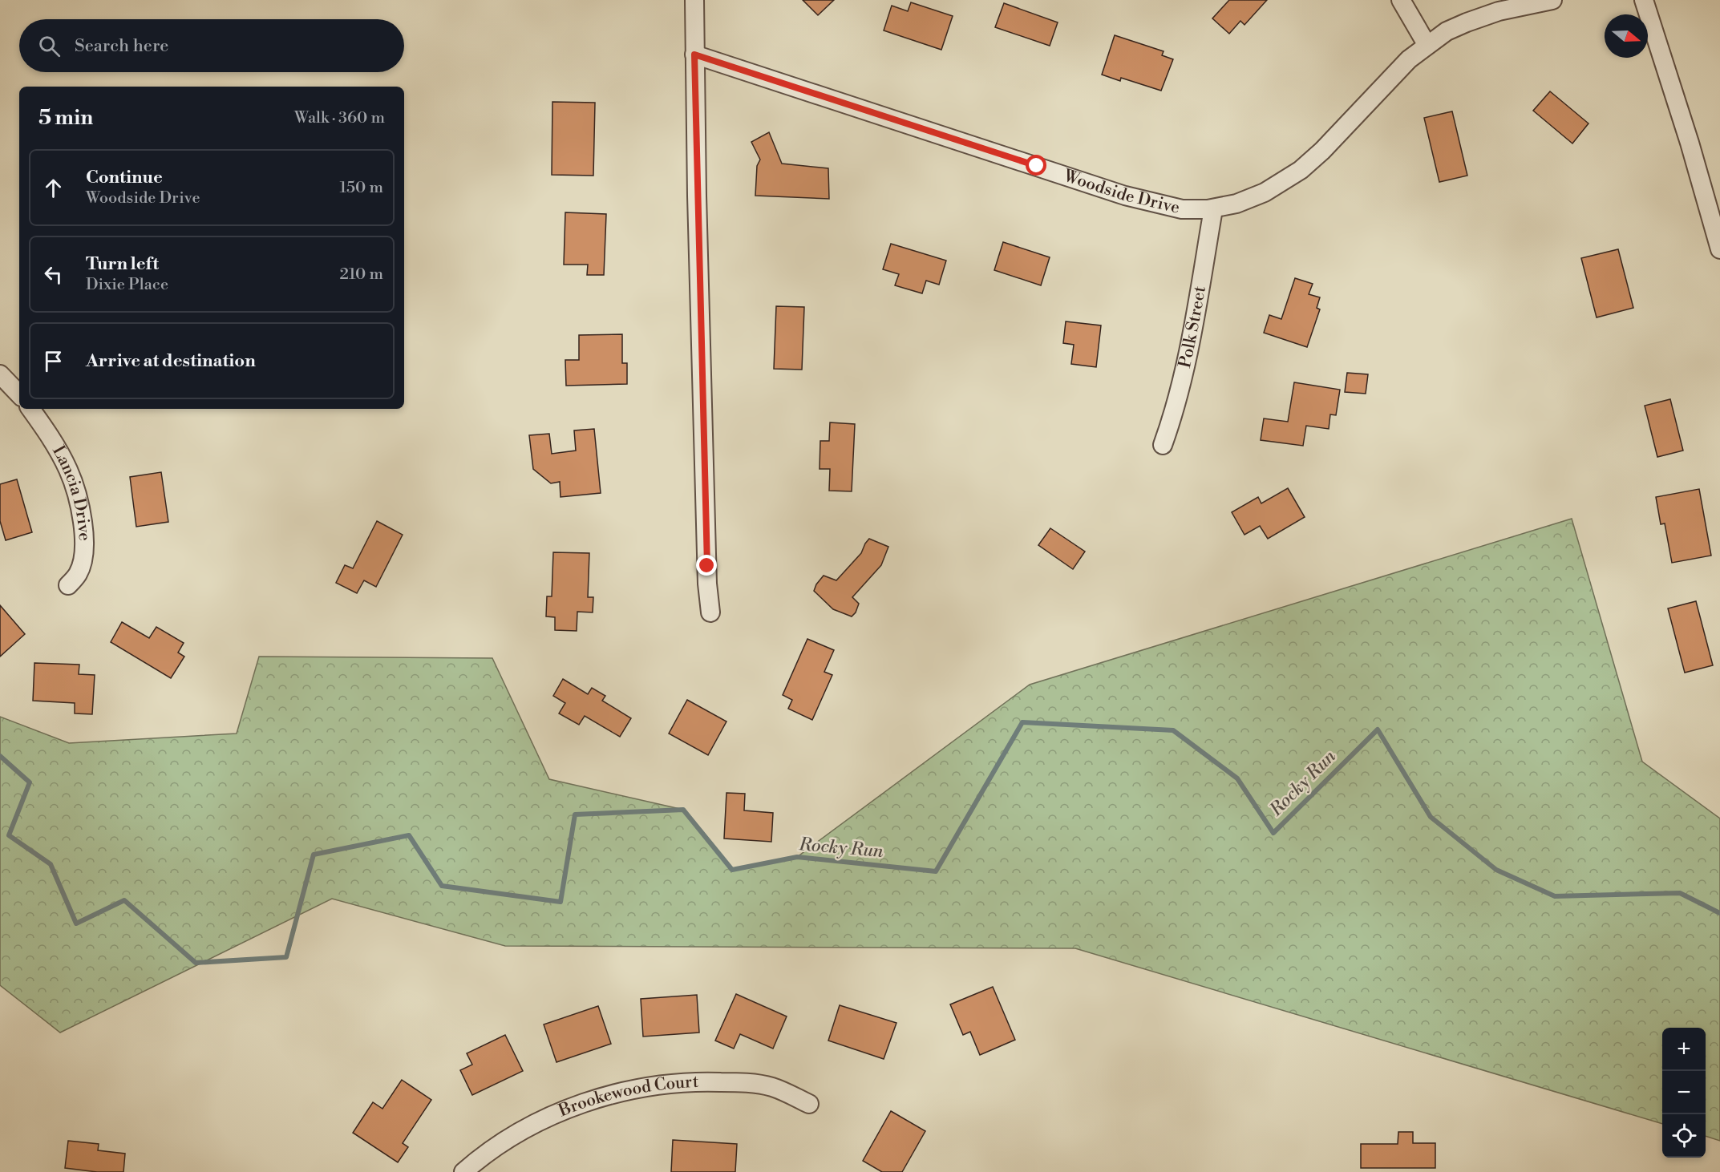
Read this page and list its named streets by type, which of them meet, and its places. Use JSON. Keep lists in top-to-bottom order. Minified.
{"streets":{"street":["Woodside Drive","Polk Street","Lancia Drive","Brookewood Court"]},"crossings":[["Woodside Drive","Polk Street"]],"water":["Rocky Run"],"north":"right","page":{"search":"Search here","heading":["5 min","Walk · 360 m"],"list":[["Continue","Woodside Drive","150 m"],["Turn left","Dixie Place","210 m"],"Arrive at destination"],"map_buttons":["+","−"]}}
